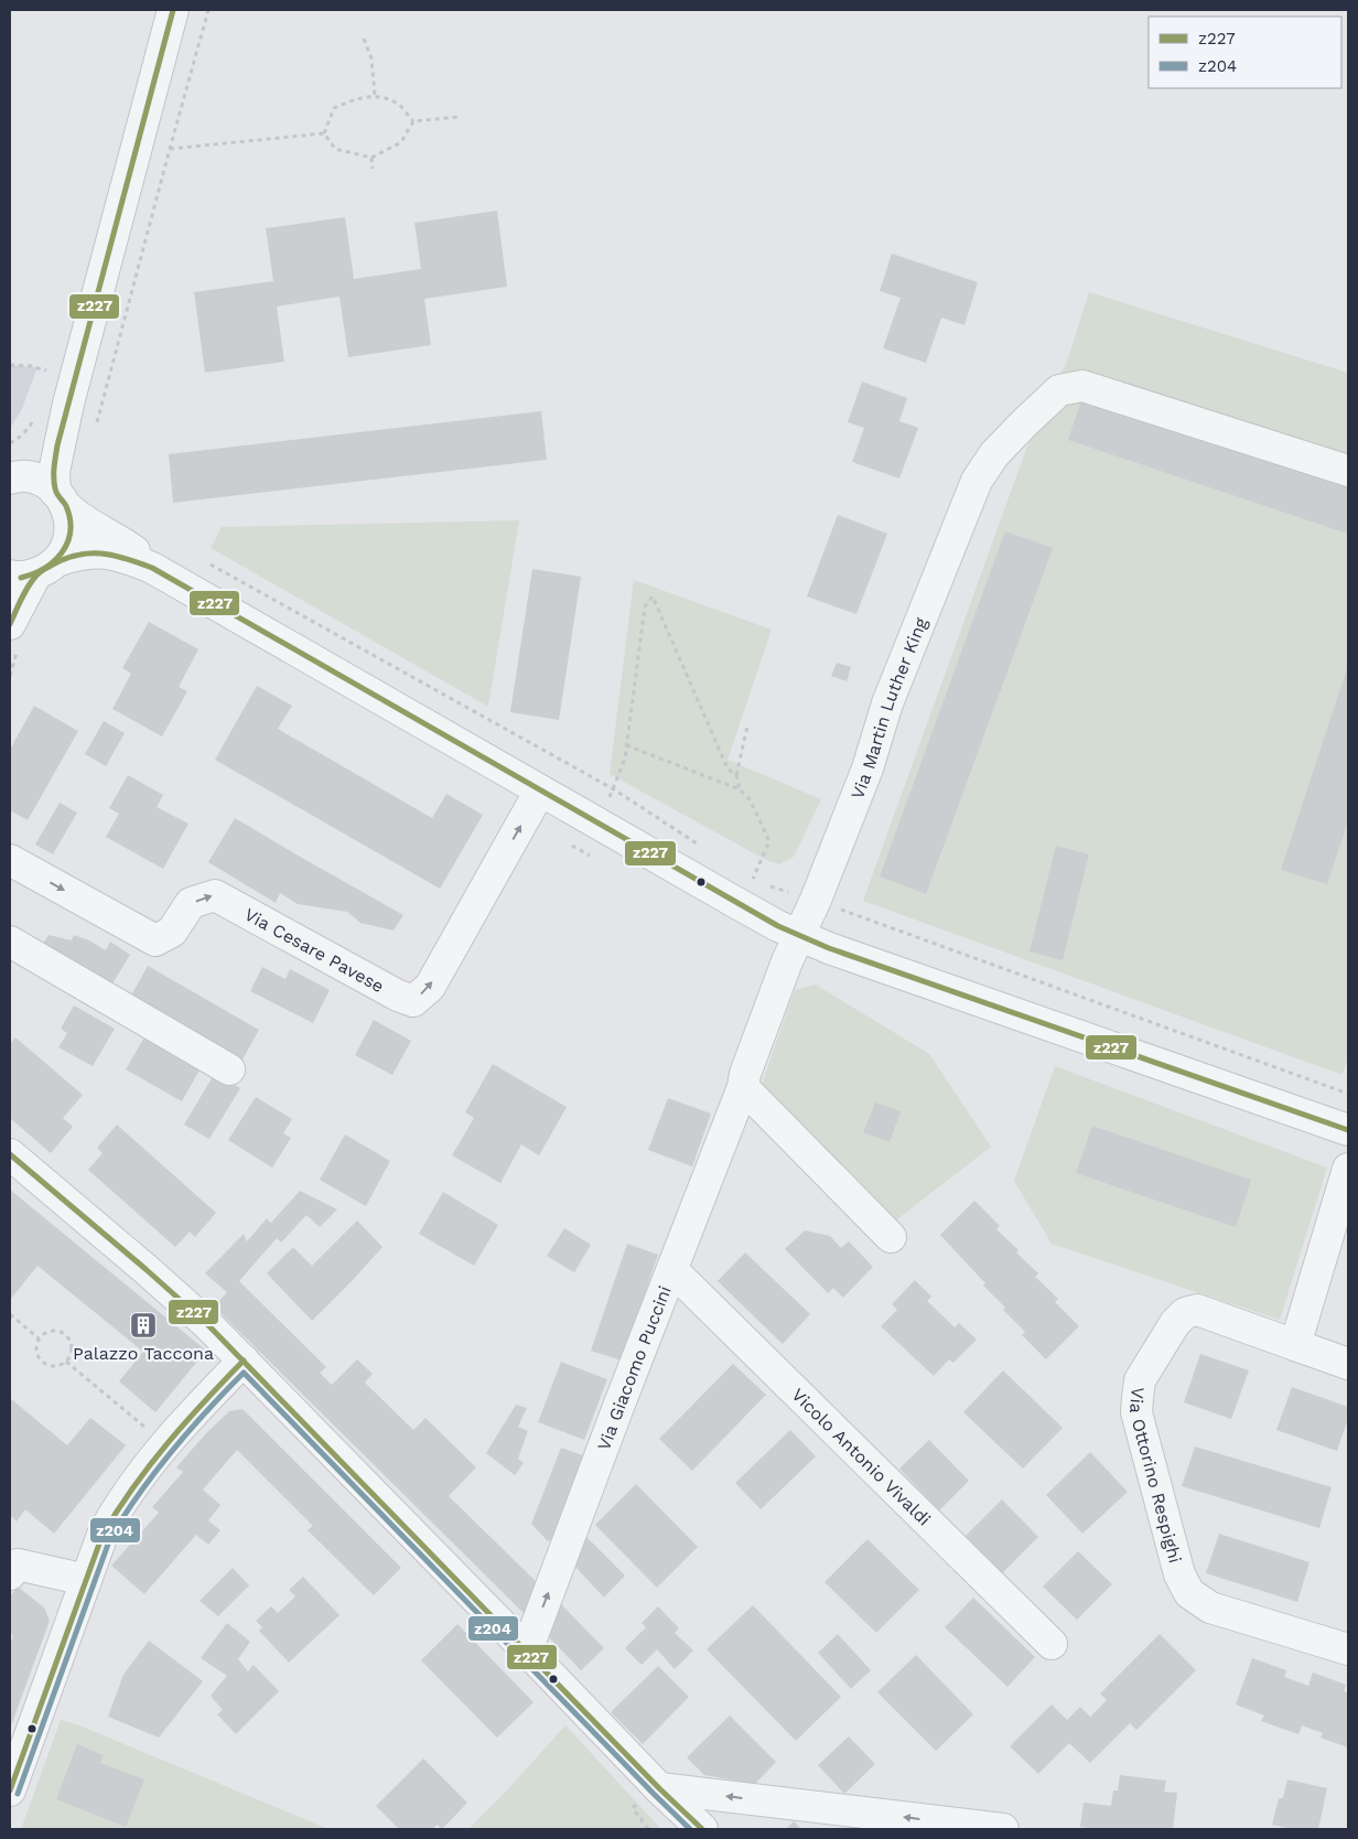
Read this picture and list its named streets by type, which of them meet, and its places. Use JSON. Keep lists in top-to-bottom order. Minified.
{"streets":{"street":["Via Martin Luther King","Via Cesare Pavese","Via Giacomo Puccini","Vicolo Antonio Vivaldi","Via Ottorino Respighi"]},"crossings":[["Via Martin Luther King","Via Giacomo Puccini"],["Via Giacomo Puccini","Vicolo Antonio Vivaldi"]],"one_way":["Via Giacomo Puccini"],"places":{"building":["Palazzo Taccona"]},"lines":["transit line z227","transit line z204"],"legend":["z227","z204"]}
